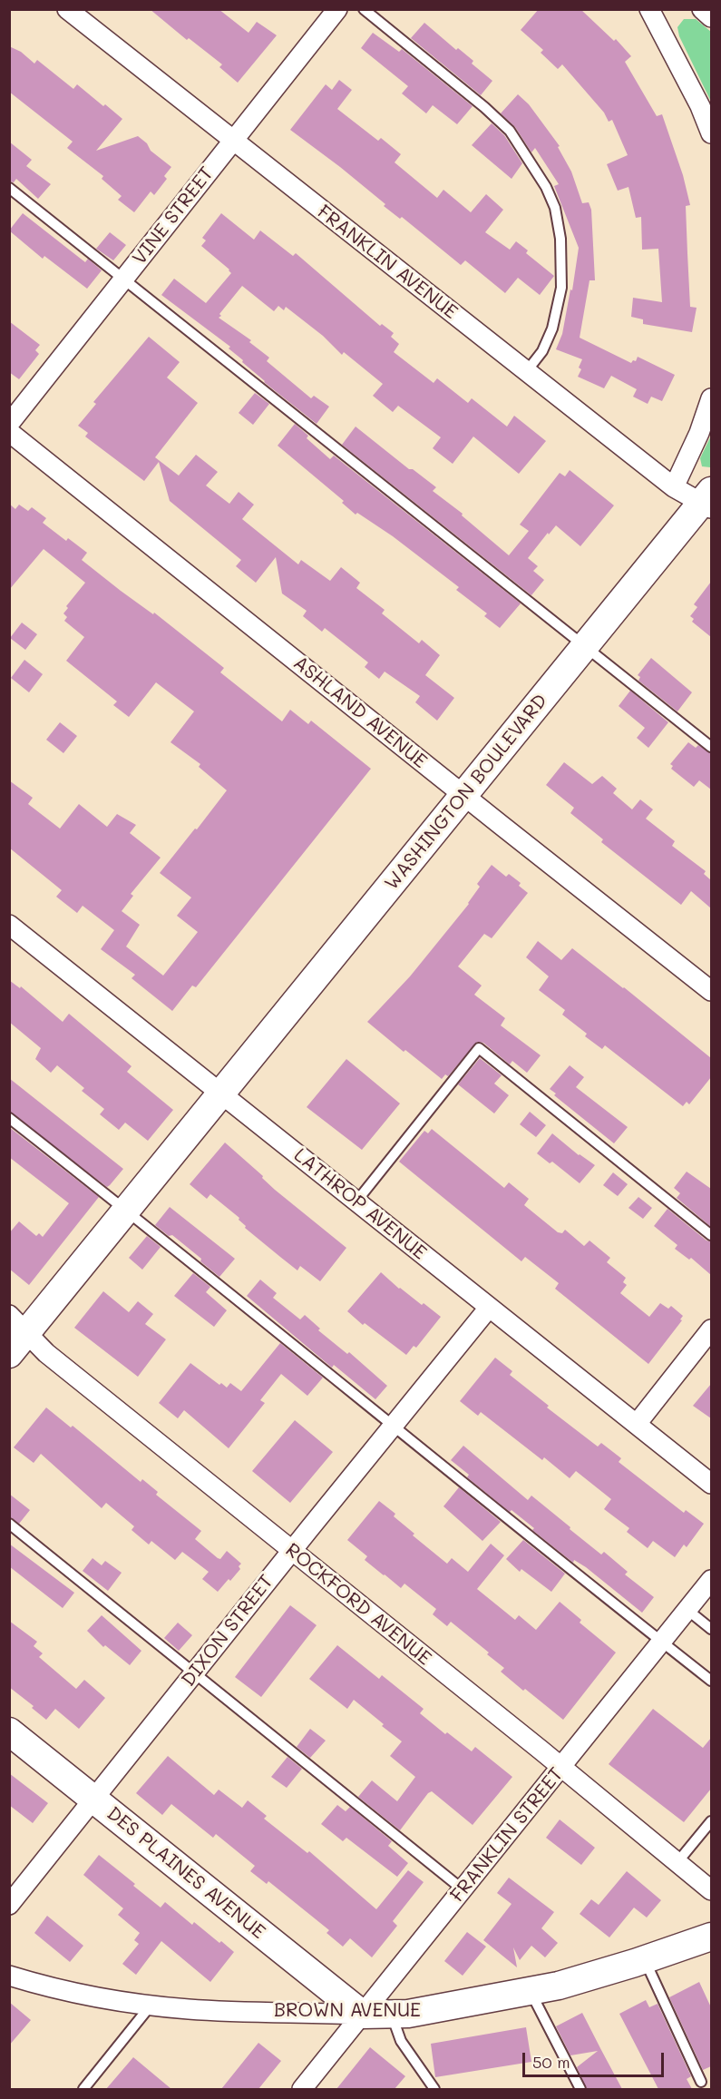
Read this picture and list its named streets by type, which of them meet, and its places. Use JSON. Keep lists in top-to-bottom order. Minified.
{"streets":{"street":["VINE STREET","FRANKLIN AVENUE","ASHLAND AVENUE","WASHINGTON BOULEVARD","LATHROP AVENUE","ROCKFORD AVENUE","DIXON STREET","FRANKLIN STREET","DES PLAINES AVENUE","BROWN AVENUE"]},"crossings":[["VINE STREET","FRANKLIN AVENUE"],["FRANKLIN AVENUE","WASHINGTON BOULEVARD"],["ASHLAND AVENUE","WASHINGTON BOULEVARD"],["WASHINGTON BOULEVARD","LATHROP AVENUE"],["WASHINGTON BOULEVARD","ROCKFORD AVENUE"],["LATHROP AVENUE","DIXON STREET"],["ROCKFORD AVENUE","DIXON STREET"],["ROCKFORD AVENUE","FRANKLIN STREET"],["DIXON STREET","DES PLAINES AVENUE"],["FRANKLIN STREET","DES PLAINES AVENUE"],["FRANKLIN STREET","BROWN AVENUE"],["DES PLAINES AVENUE","BROWN AVENUE"]],"scale_bar":"50 m"}
